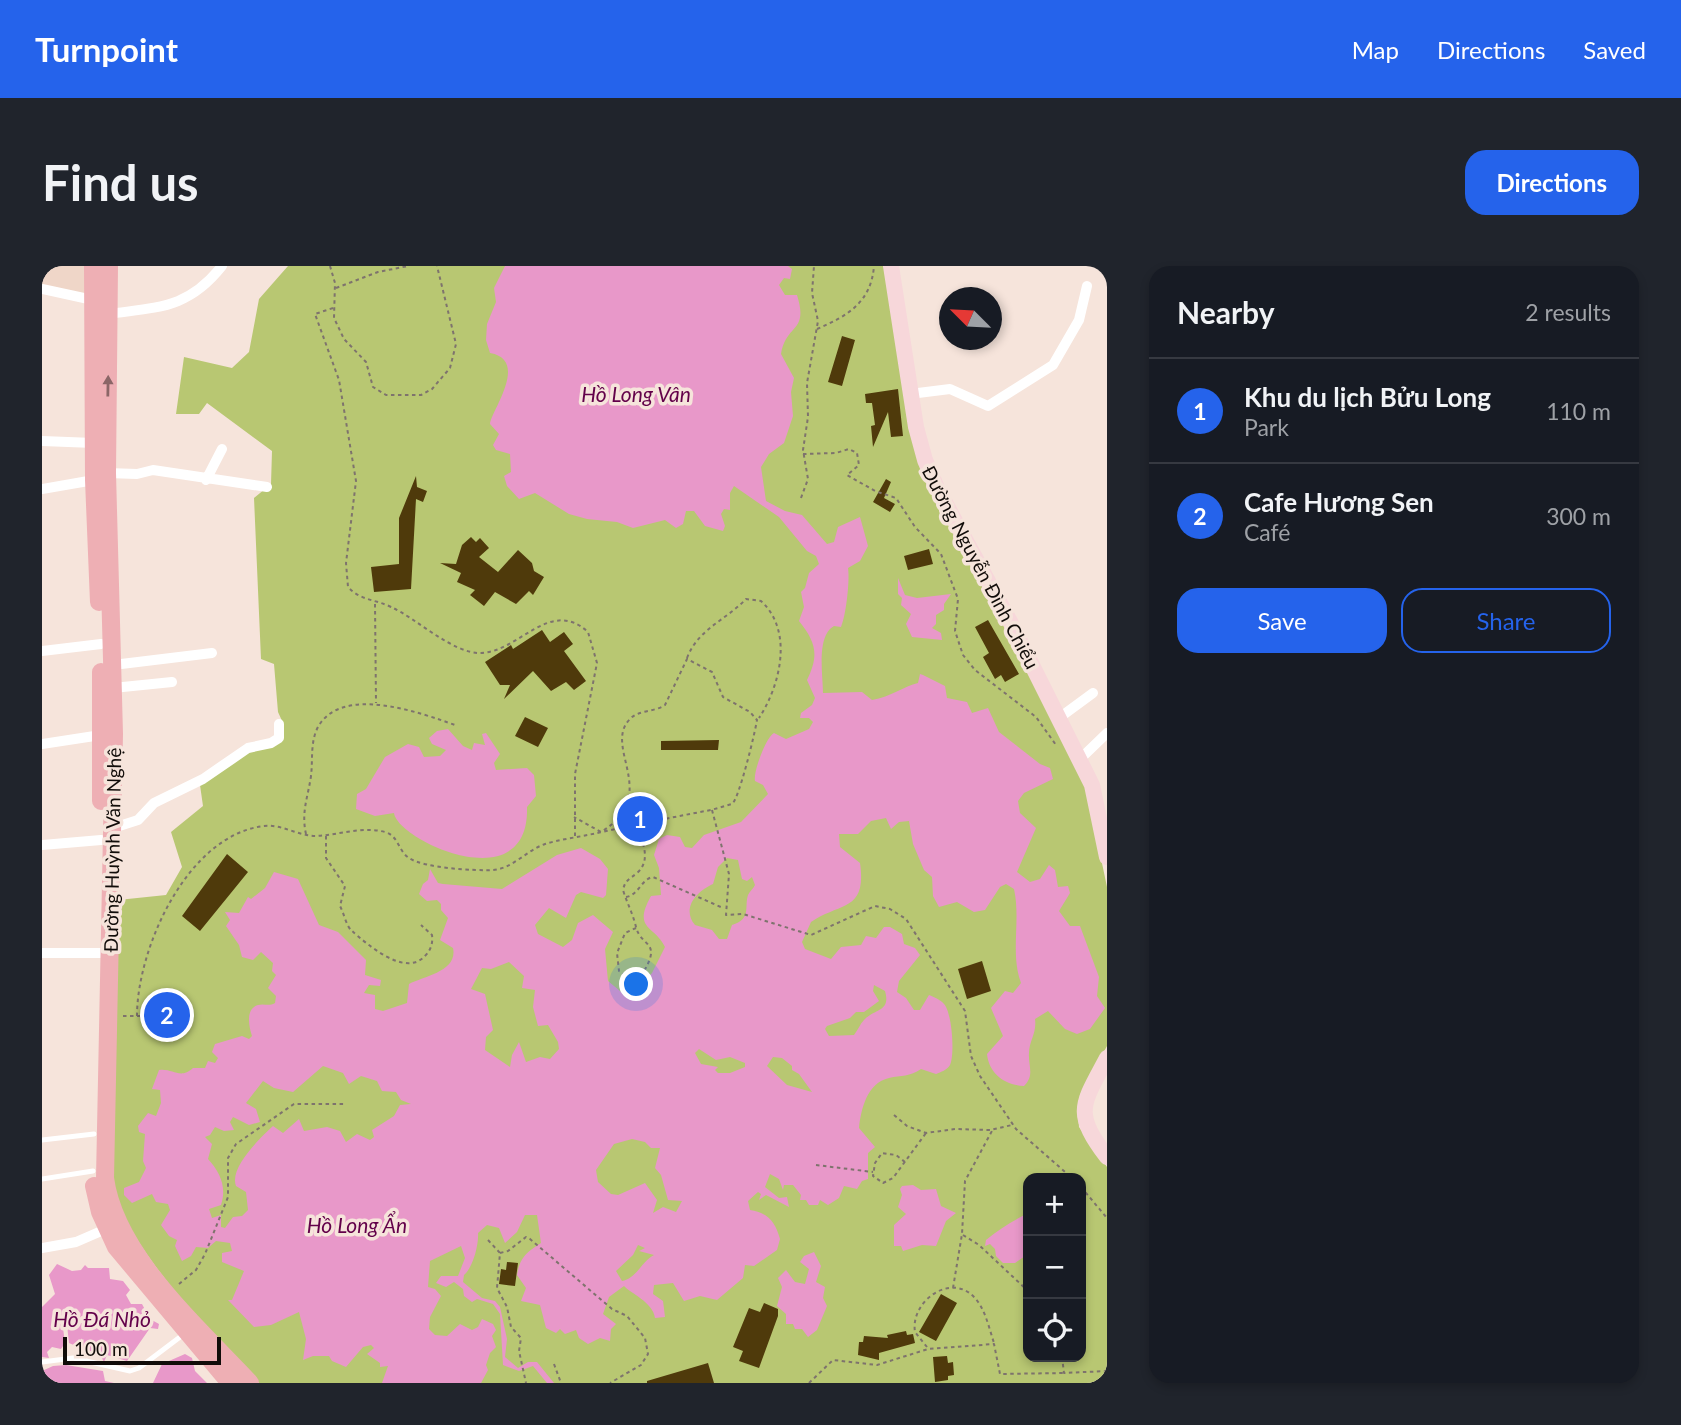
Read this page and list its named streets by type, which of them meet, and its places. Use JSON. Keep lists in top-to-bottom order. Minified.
{"streets":{"main road":["Đường Nguyễn Đình Chiểu","Đường Huỳnh Văn Nghệ"]},"water":["Hồ Long Vân","Hồ Long Ẩn","Hồ Đá Nhỏ"],"scale_bar":"100 m","north":"top left","page":{"header":"Turnpoint","nav":["Map","Directions","Saved"],"buttons":["Directions",["Save","Share"]],"title":"Find us","heading":["Nearby","2 results"],"list":[{"mark":"1","name":"Khu du lịch Bửu Long","note":"Park","value":"110 m"},{"mark":"2","name":"Cafe Hương Sen","note":"Café","value":"300 m"}],"pins":["1","2"],"map_buttons":["+","−"],"scale":"100 m"}}
